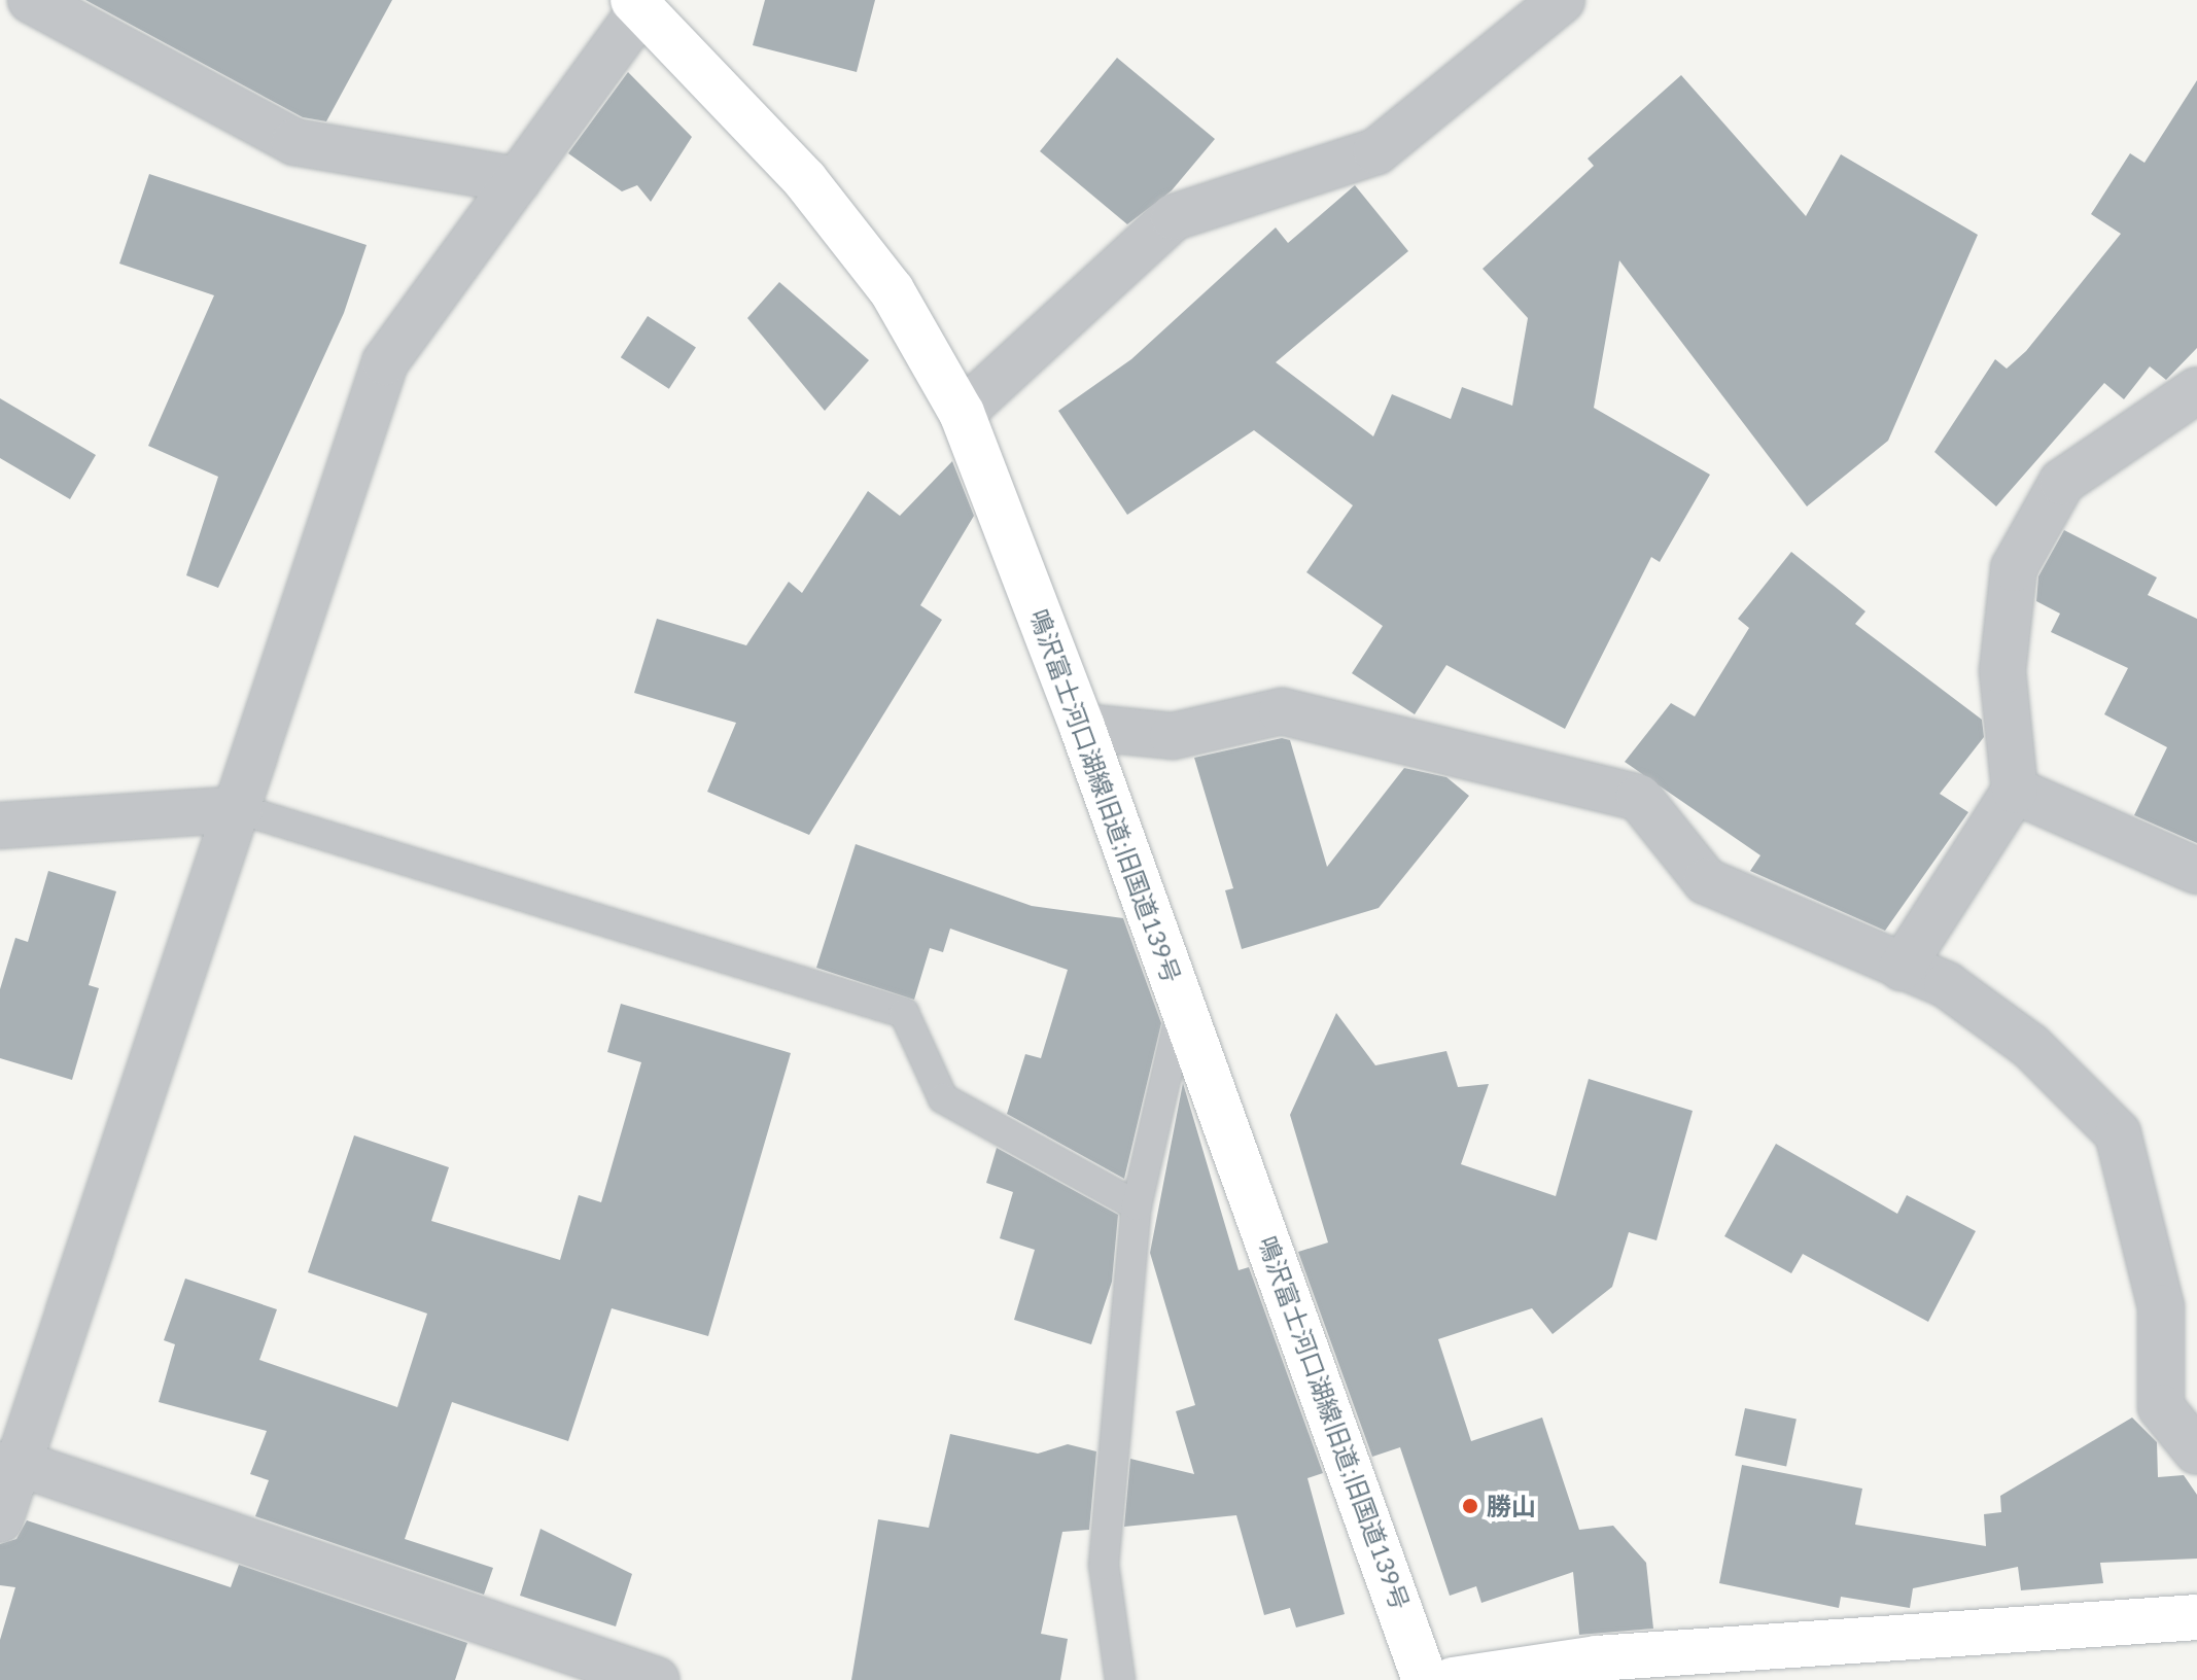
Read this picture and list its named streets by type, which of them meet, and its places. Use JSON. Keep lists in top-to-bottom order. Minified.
{"streets":{"street":["鳴沢富士河口湖線旧道;旧国道139号"]},"places":["勝山"]}
